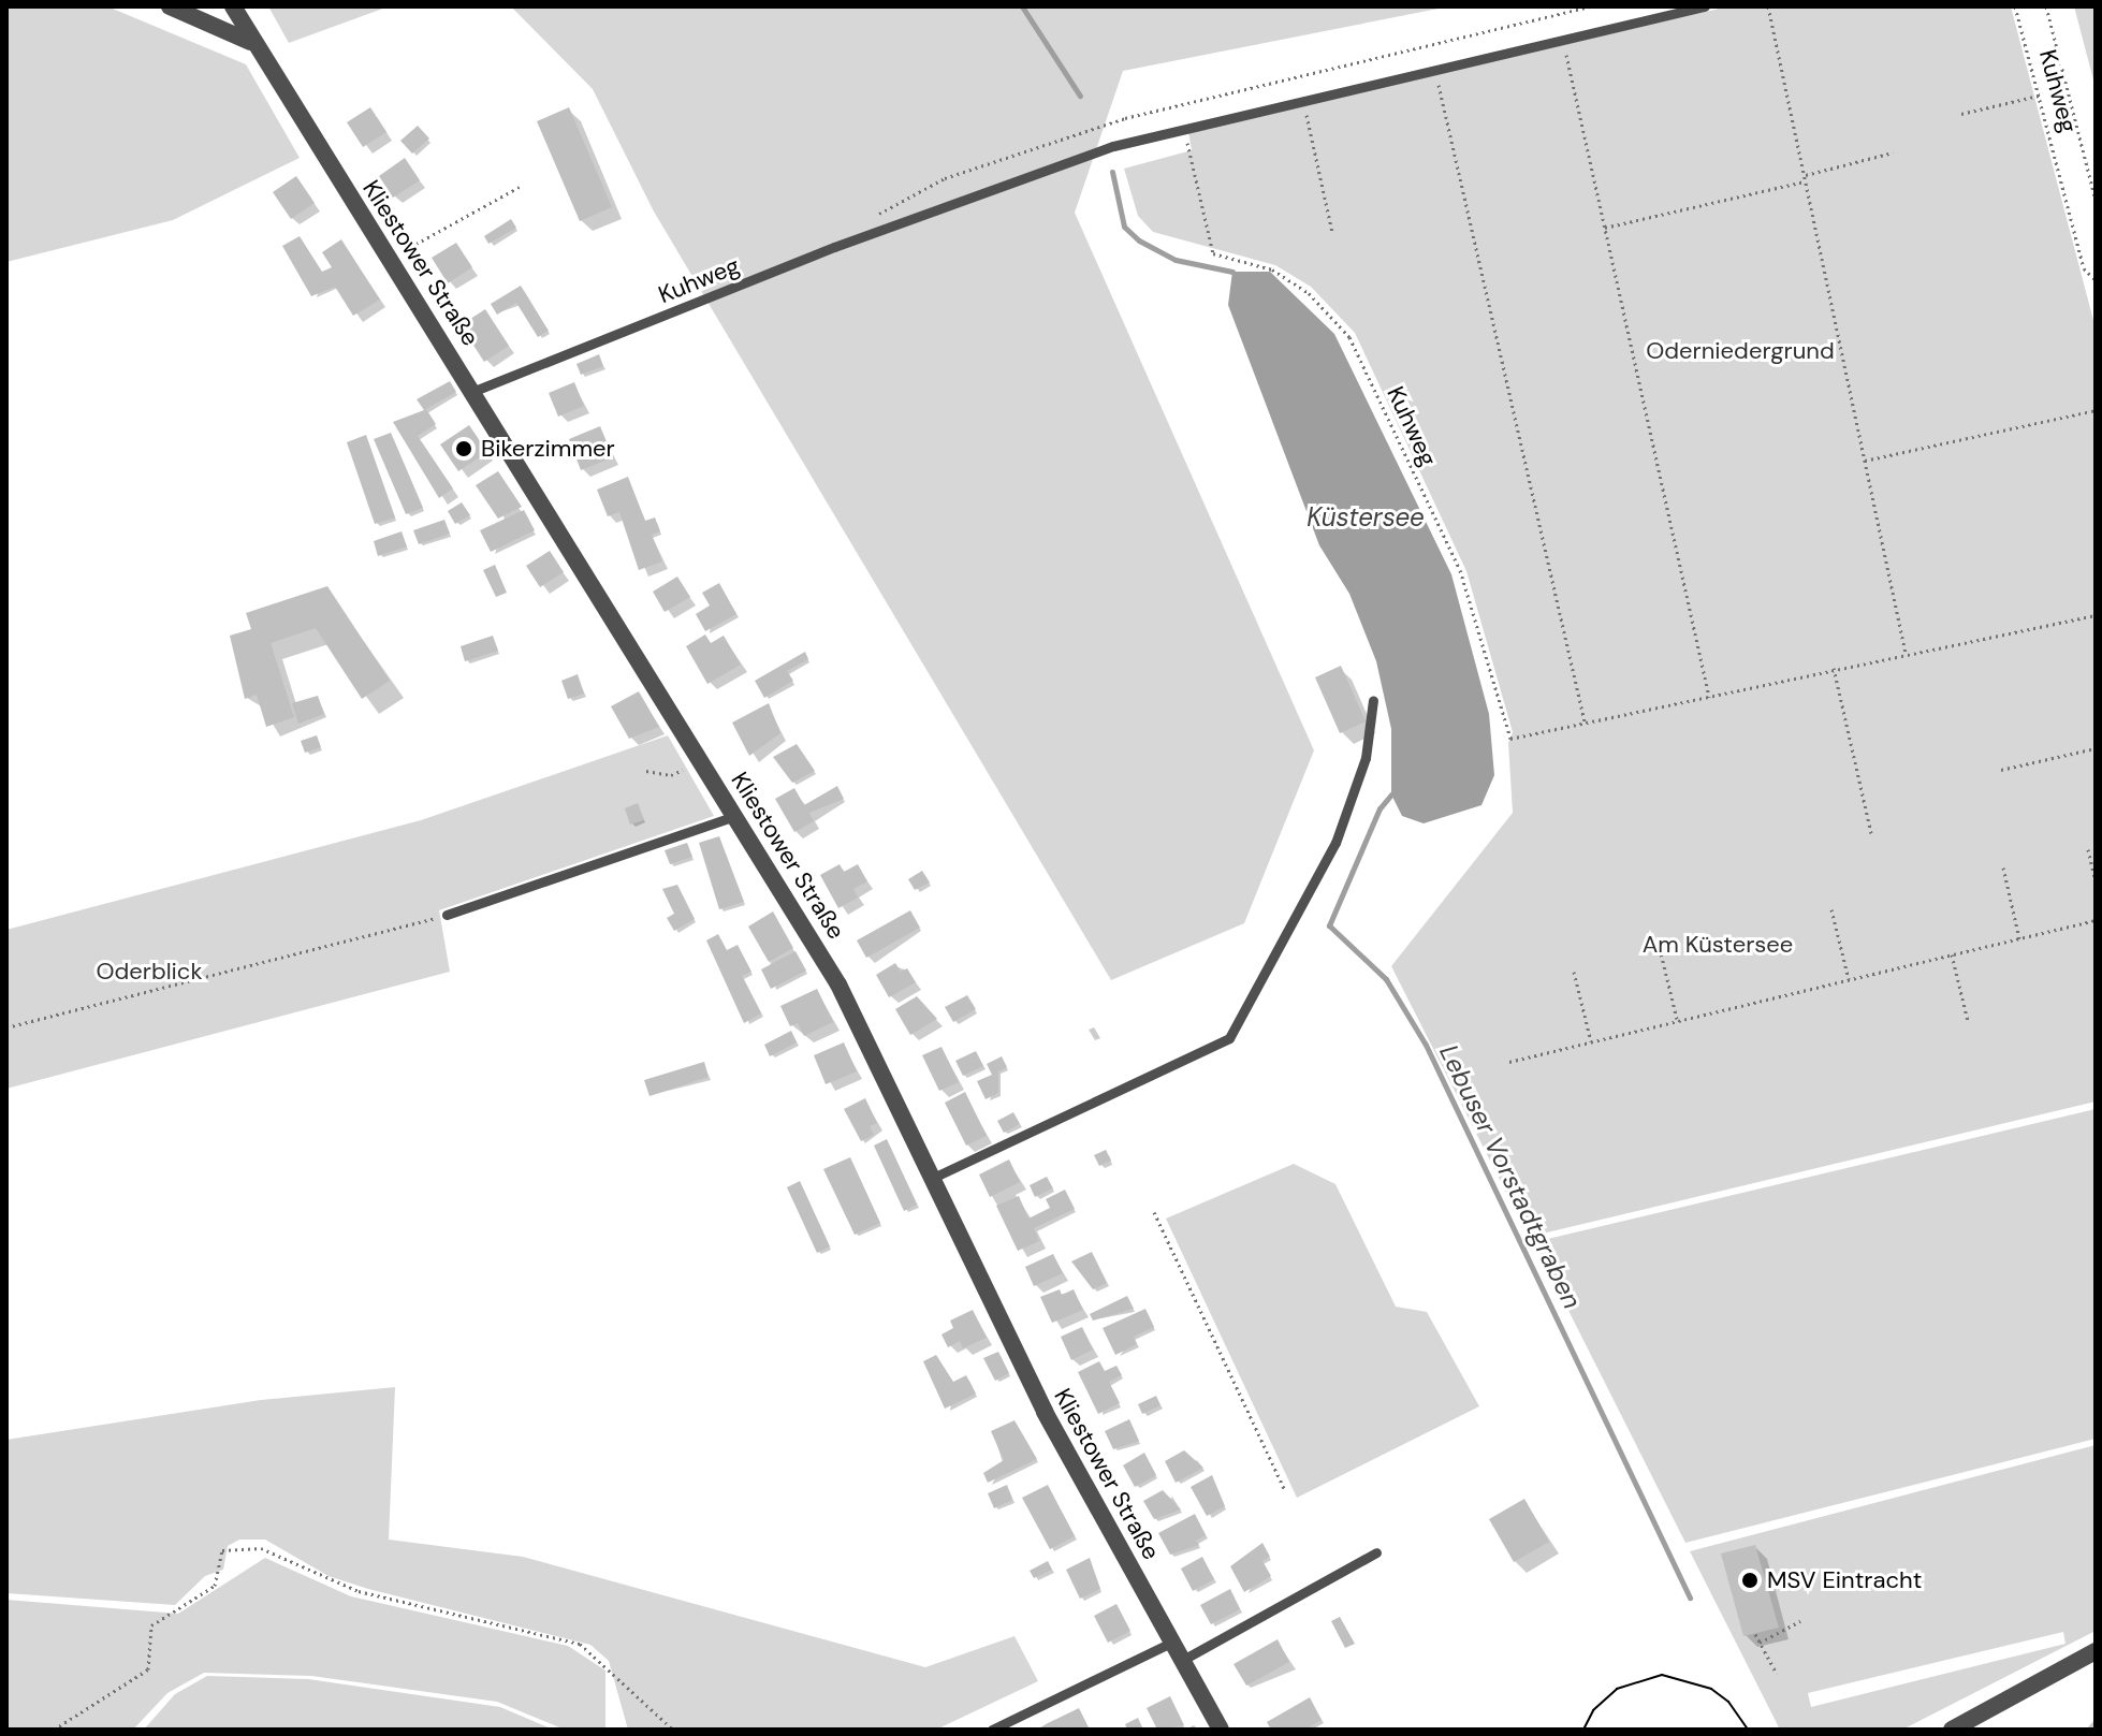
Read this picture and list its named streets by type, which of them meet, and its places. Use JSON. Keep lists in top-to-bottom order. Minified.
{"streets":{"street":["Kliestower Straße"],"lane":["Kuhweg"]},"crossings":[["Kuhweg","Kliestower Straße"]],"water":["Küstersee","Lebuser Vorstadtgraben"],"parks":["Oderniedergrund","Am Küstersee","Oderblick"],"places":["Bikerzimmer","MSV Eintracht"]}
